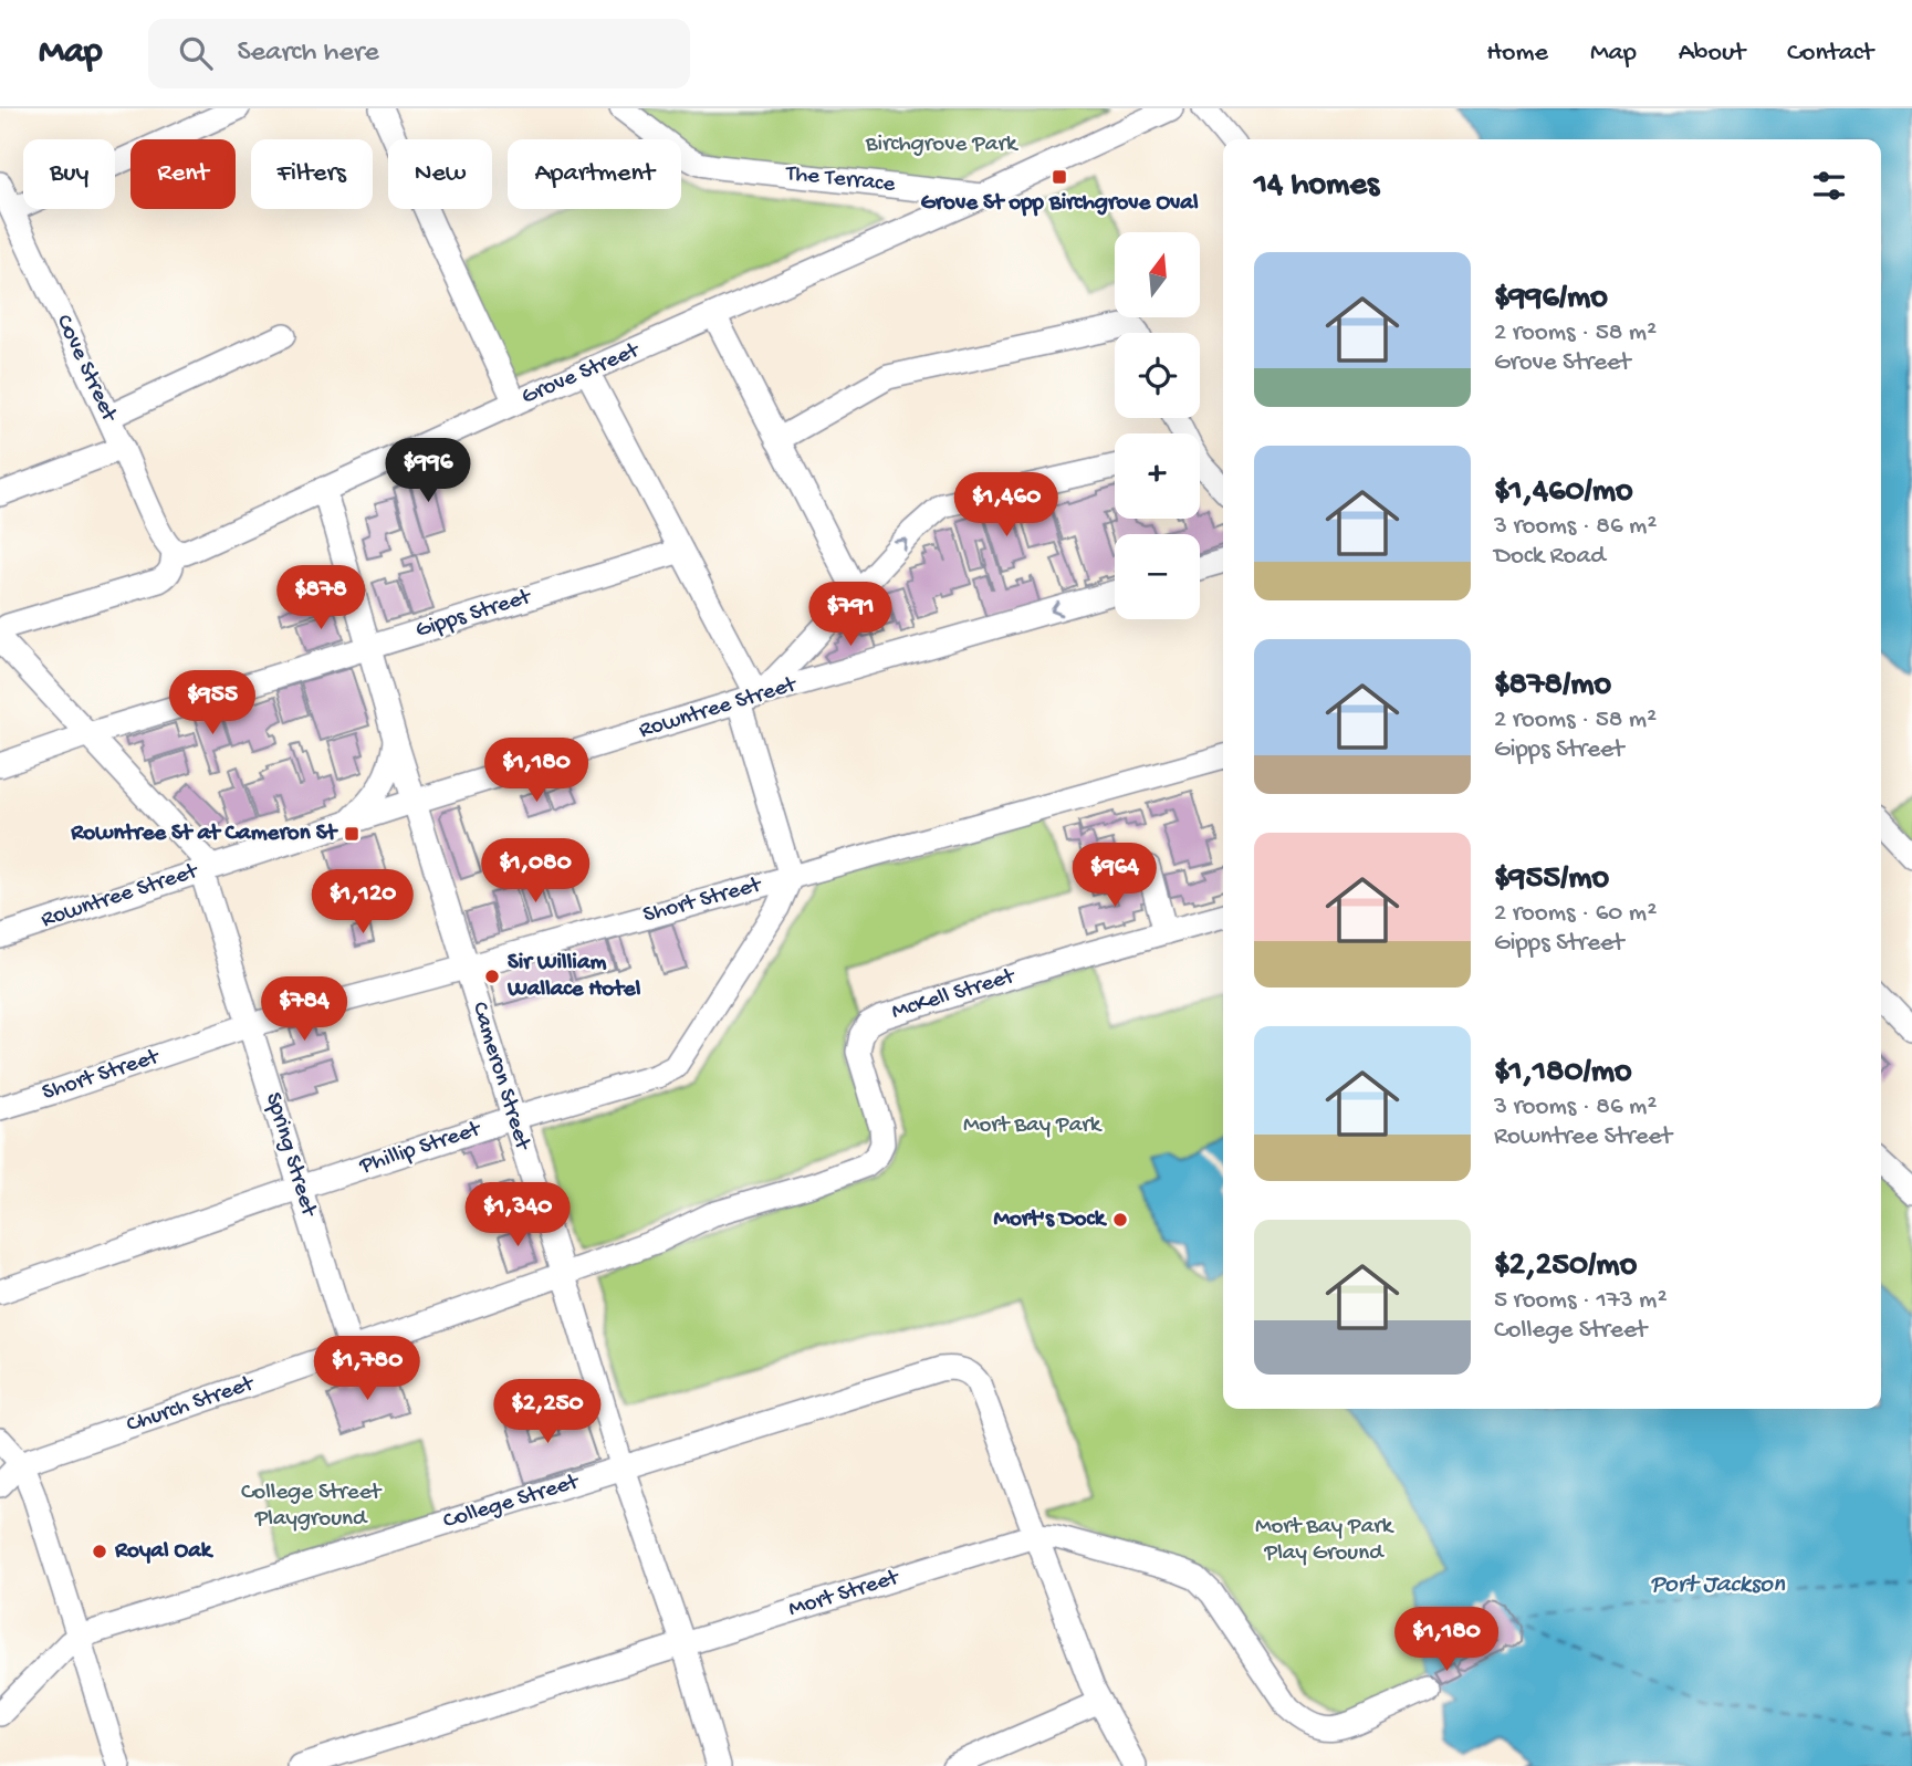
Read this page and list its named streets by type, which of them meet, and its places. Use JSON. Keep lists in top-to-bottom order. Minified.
{"streets":{"street":["The Terrace","Cove Street","Grove Street","Gipps Street","Rowntree Street","Short Street","McKell Street","Cameron Street","Phillip Street","Spring Street","Church Street","College Street","Mort Street"]},"crossings":[["The Terrace","Grove Street"],["Cove Street","Grove Street"],["Grove Street","Cameron Street"],["Gipps Street","Cameron Street"],["Gipps Street","Spring Street"],["Rowntree Street","Cameron Street"],["Rowntree Street","Spring Street"],["Short Street","Cameron Street"],["Short Street","Phillip Street"],["Short Street","Spring Street"],["McKell Street","Cameron Street"],["McKell Street","Church Street"],["Cameron Street","Phillip Street"],["Cameron Street","Church Street"],["Cameron Street","College Street"],["Cameron Street","Mort Street"],["Phillip Street","Spring Street"],["Spring Street","Church Street"],["College Street","Mort Street"]],"water":["Port Jackson"],"parks":["Birchgrove Park","Mort Bay Park","College Street Playground","Mort Bay Park Play Ground"],"places":{"transit":["Grove St opp Birchgrove Oval","Rowntree St at Cameron St"],"other":["Sir William Wallace Hotel","Mort's Dock","Royal Oak"]},"north":"top","page":{"header":"Map","search":"Search here","nav":["Home","Map","About","Contact"],"chip":["Buy","Rent","Filters","New","Apartment"],"heading":"14 homes","map_buttons":["+","−"],"list":[{"name":"$996/mo","note":"2 rooms · 58 m² · Grove Street"},{"name":"$1,460/mo","note":"3 rooms · 86 m² · Dock Road"},{"name":"$878/mo","note":"2 rooms · 58 m² · Gipps Street"},{"name":"$955/mo","note":"2 rooms · 60 m² · Gipps Street"},{"name":"$1,180/mo","note":"3 rooms · 86 m² · Rowntree Street"},{"name":"$2,250/mo","note":"5 rooms · 173 m² · College Street"}],"price":["$996","$1,460","$878","$791","$955","$1,180","$1,080","$964","$1,120","$784","$1,340","$1,780","$2,250","$1,180"]}}
